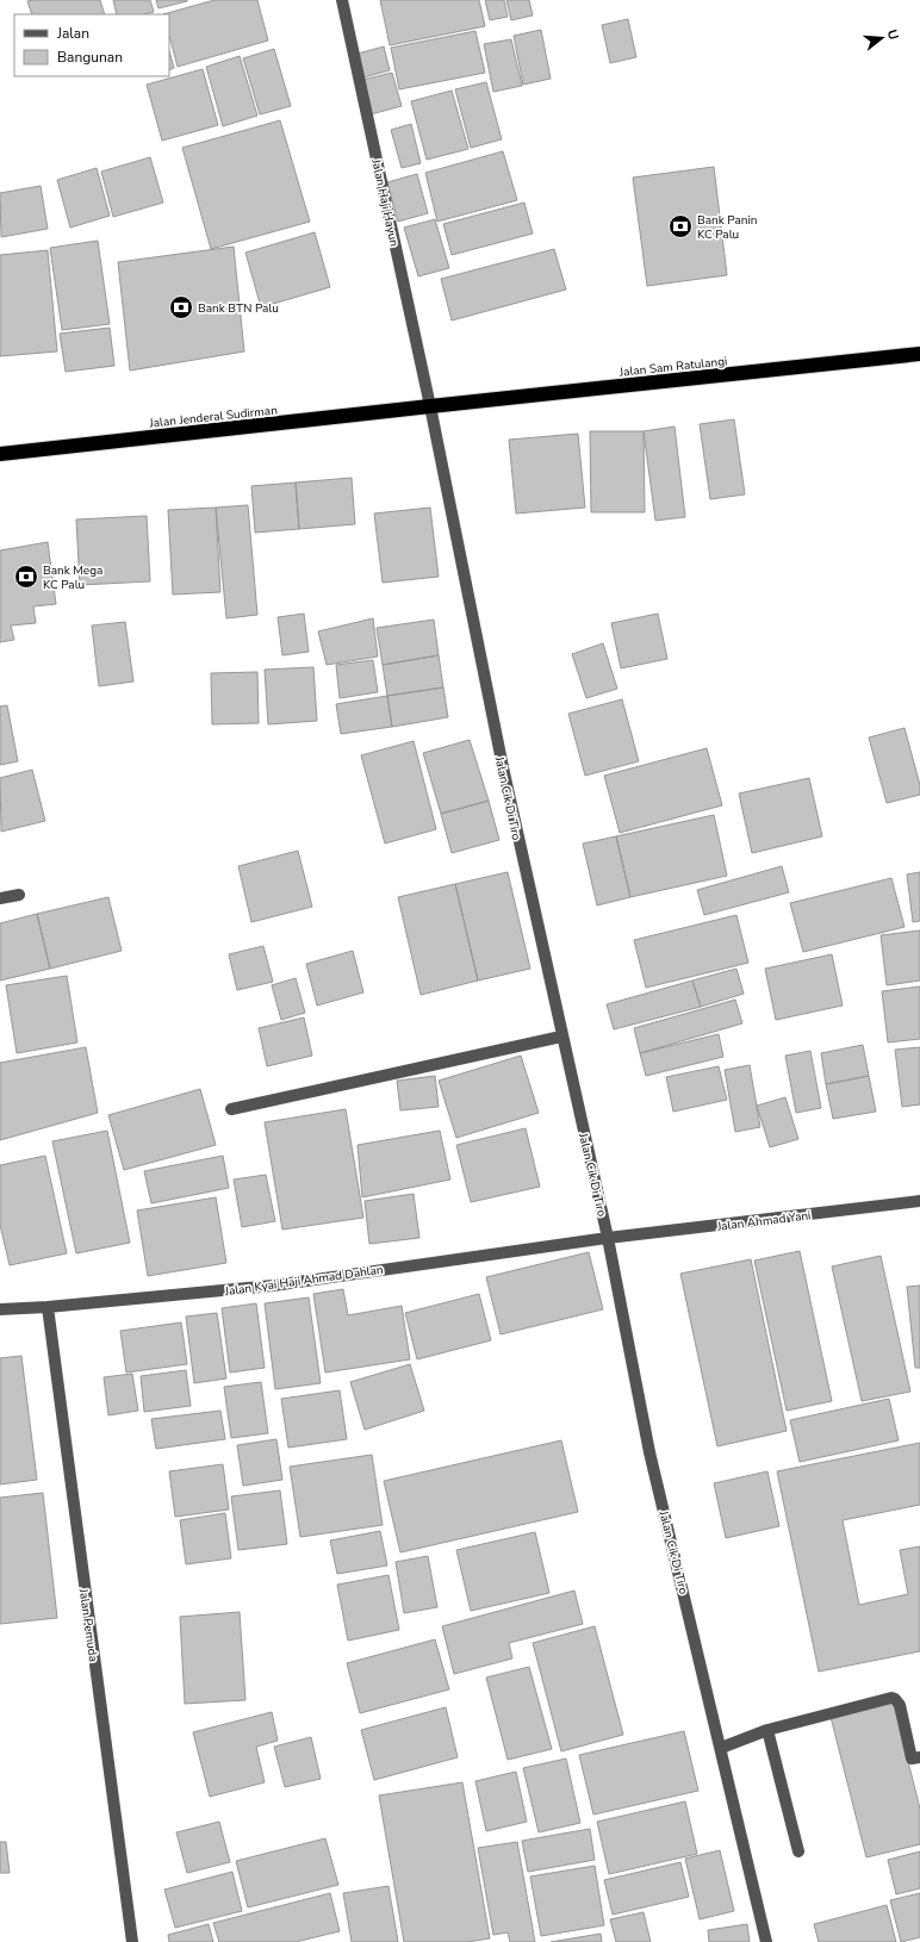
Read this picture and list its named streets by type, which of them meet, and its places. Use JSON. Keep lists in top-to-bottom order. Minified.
{"streets":{"highway":["Jalan Sam Ratulangi","Jalan Jenderal Sudirman"],"street":["Jalan Haji Hayun","Jalan Cik Di Tiro","Jalan Ahmad Yani","Jalan Kyai Haji Ahmad Dahlan","Jalan Pemuda"]},"crossings":[["Jalan Haji Hayun","Jalan Sam Ratulangi"],["Jalan Haji Hayun","Jalan Jenderal Sudirman"],["Jalan Haji Hayun","Jalan Cik Di Tiro"],["Jalan Sam Ratulangi","Jalan Jenderal Sudirman"],["Jalan Sam Ratulangi","Jalan Cik Di Tiro"],["Jalan Jenderal Sudirman","Jalan Cik Di Tiro"],["Jalan Cik Di Tiro","Jalan Ahmad Yani"],["Jalan Cik Di Tiro","Jalan Kyai Haji Ahmad Dahlan"],["Jalan Ahmad Yani","Jalan Kyai Haji Ahmad Dahlan"],["Jalan Kyai Haji Ahmad Dahlan","Jalan Pemuda"]],"places":{"bank":["Bank Panin KC Palu","Bank BTN Palu","Bank Mega KC Palu"]},"legend":["Jalan","Bangunan"],"north":"right"}
